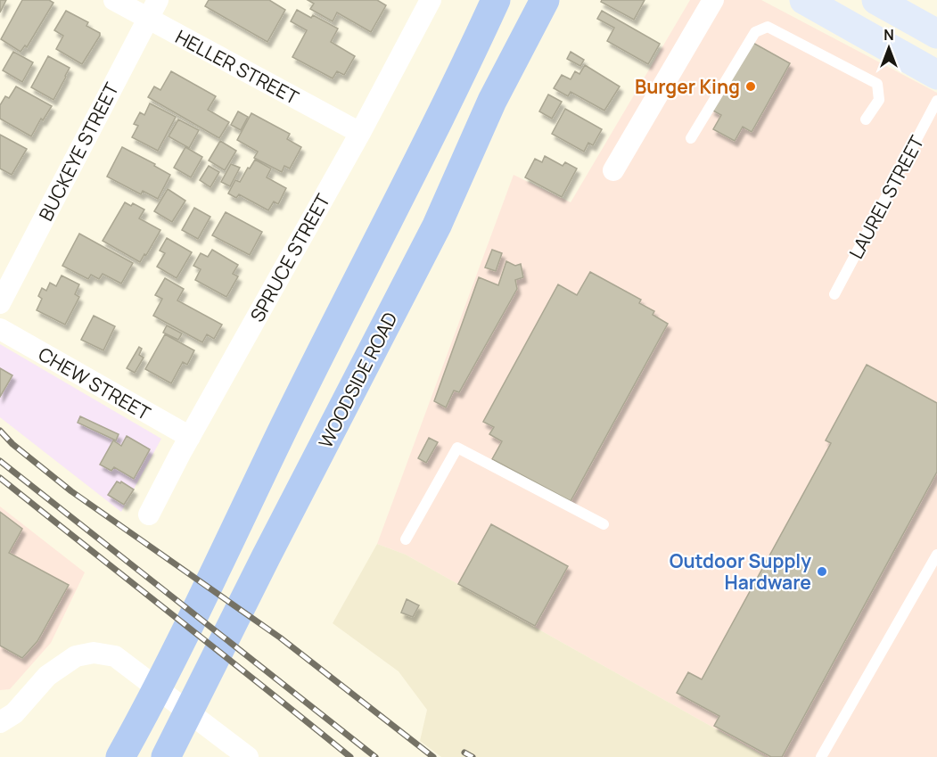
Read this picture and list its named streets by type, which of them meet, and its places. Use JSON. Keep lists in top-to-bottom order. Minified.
{"streets":{"highway":["WOODSIDE ROAD"],"street":["HELLER STREET","BUCKEYE STREET","SPRUCE STREET","CHEW STREET"],"lane":["LAUREL STREET"]},"crossings":[["HELLER STREET","BUCKEYE STREET"],["HELLER STREET","SPRUCE STREET"],["SPRUCE STREET","CHEW STREET"]],"places":["Burger King","Outdoor Supply Hardware"],"north":"top"}
